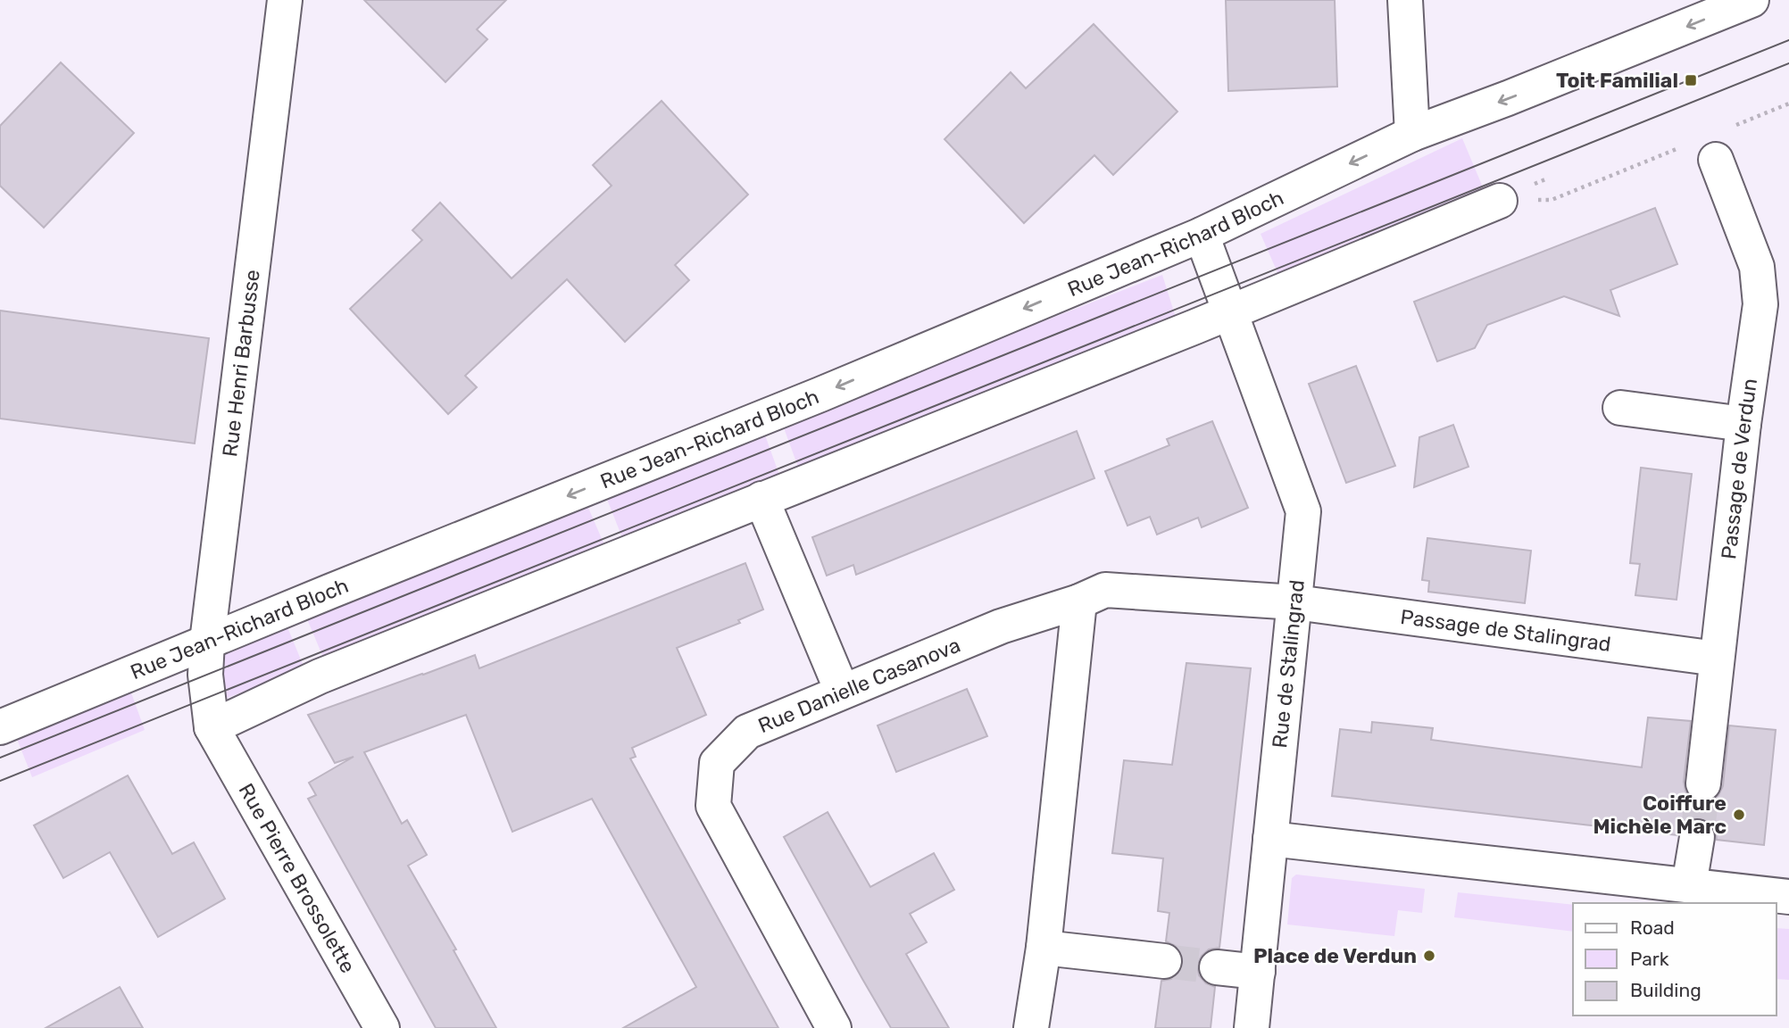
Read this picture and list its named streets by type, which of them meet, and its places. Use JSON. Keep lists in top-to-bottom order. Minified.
{"streets":{"street":["Rue Jean-Richard Bloch","Rue Henri Barbusse","Passage de Verdun","Passage de Stalingrad","Rue de Stalingrad","Rue Danielle Casanova","Rue Pierre Brossolette"]},"crossings":[["Rue Jean-Richard Bloch","Rue Henri Barbusse"],["Rue Jean-Richard Bloch","Rue de Stalingrad"],["Rue Henri Barbusse","Rue Pierre Brossolette"],["Passage de Verdun","Passage de Stalingrad"],["Passage de Stalingrad","Rue de Stalingrad"],["Passage de Stalingrad","Rue Danielle Casanova"],["Rue de Stalingrad","Rue Danielle Casanova"]],"places":{"transit":["Toit Familial"],"other":["Coiffure Michèle Marc","Place de Verdun"]},"legend":["Road","Park","Building"]}
